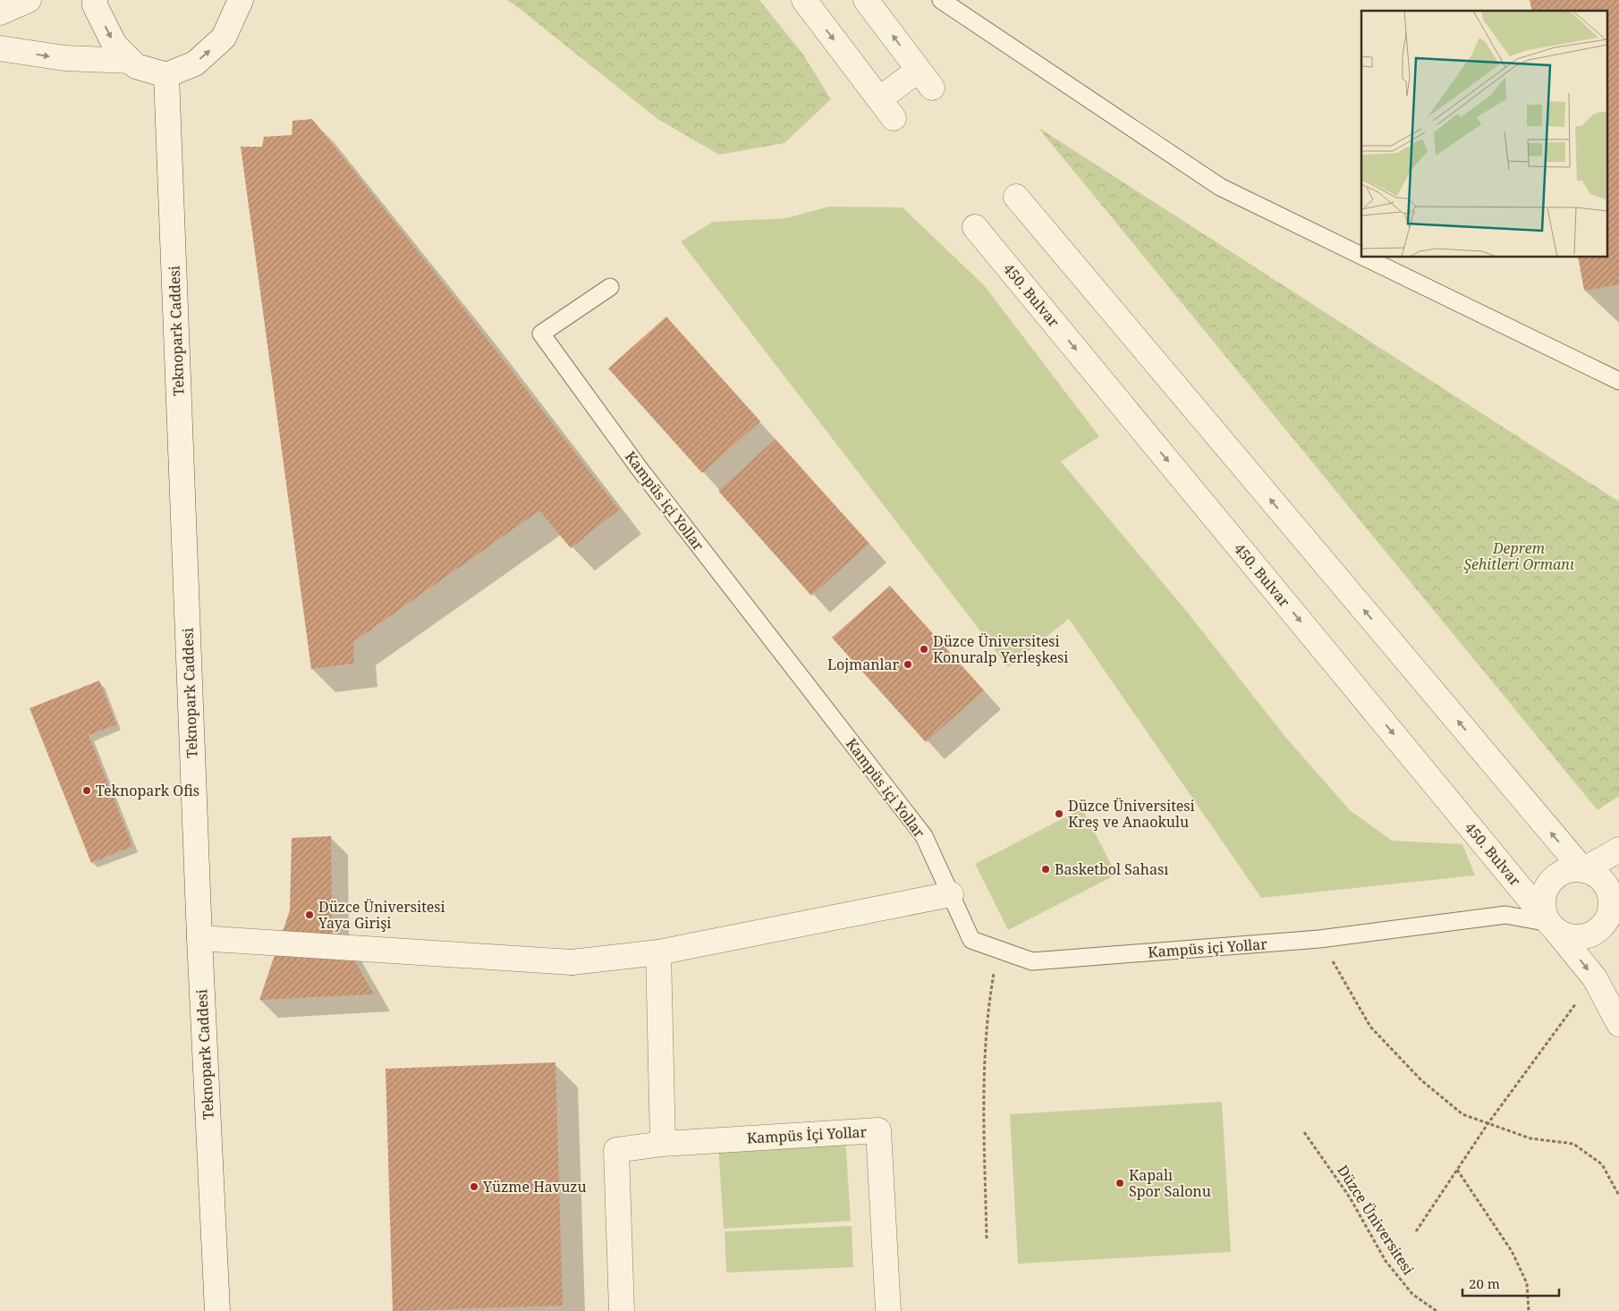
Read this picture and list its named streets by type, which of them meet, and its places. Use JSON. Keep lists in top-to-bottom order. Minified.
{"streets":{"street":["450. Bulvar","Teknopark Caddesi","Kampüs İçi Yollar"],"lane":["Kampüs içi Yollar"],"path":["Düzce Üniversitesi"]},"crossings":[["450. Bulvar","Kampüs içi Yollar"],["450. Bulvar","Düzce Üniversitesi"]],"parks":["Deprem Şehitleri Ormanı"],"places":["Düzce Üniversitesi Konuralp Yerleşkesi","Lojmanlar","Teknopark Ofis","Düzce Üniversitesi Kreş ve Anaokulu","Basketbol Sahası","Düzce Üniversitesi Yaya Girişi","Kapalı Spor Salonu","Yüzme Havuzu"],"scale_bar":"20 m"}
